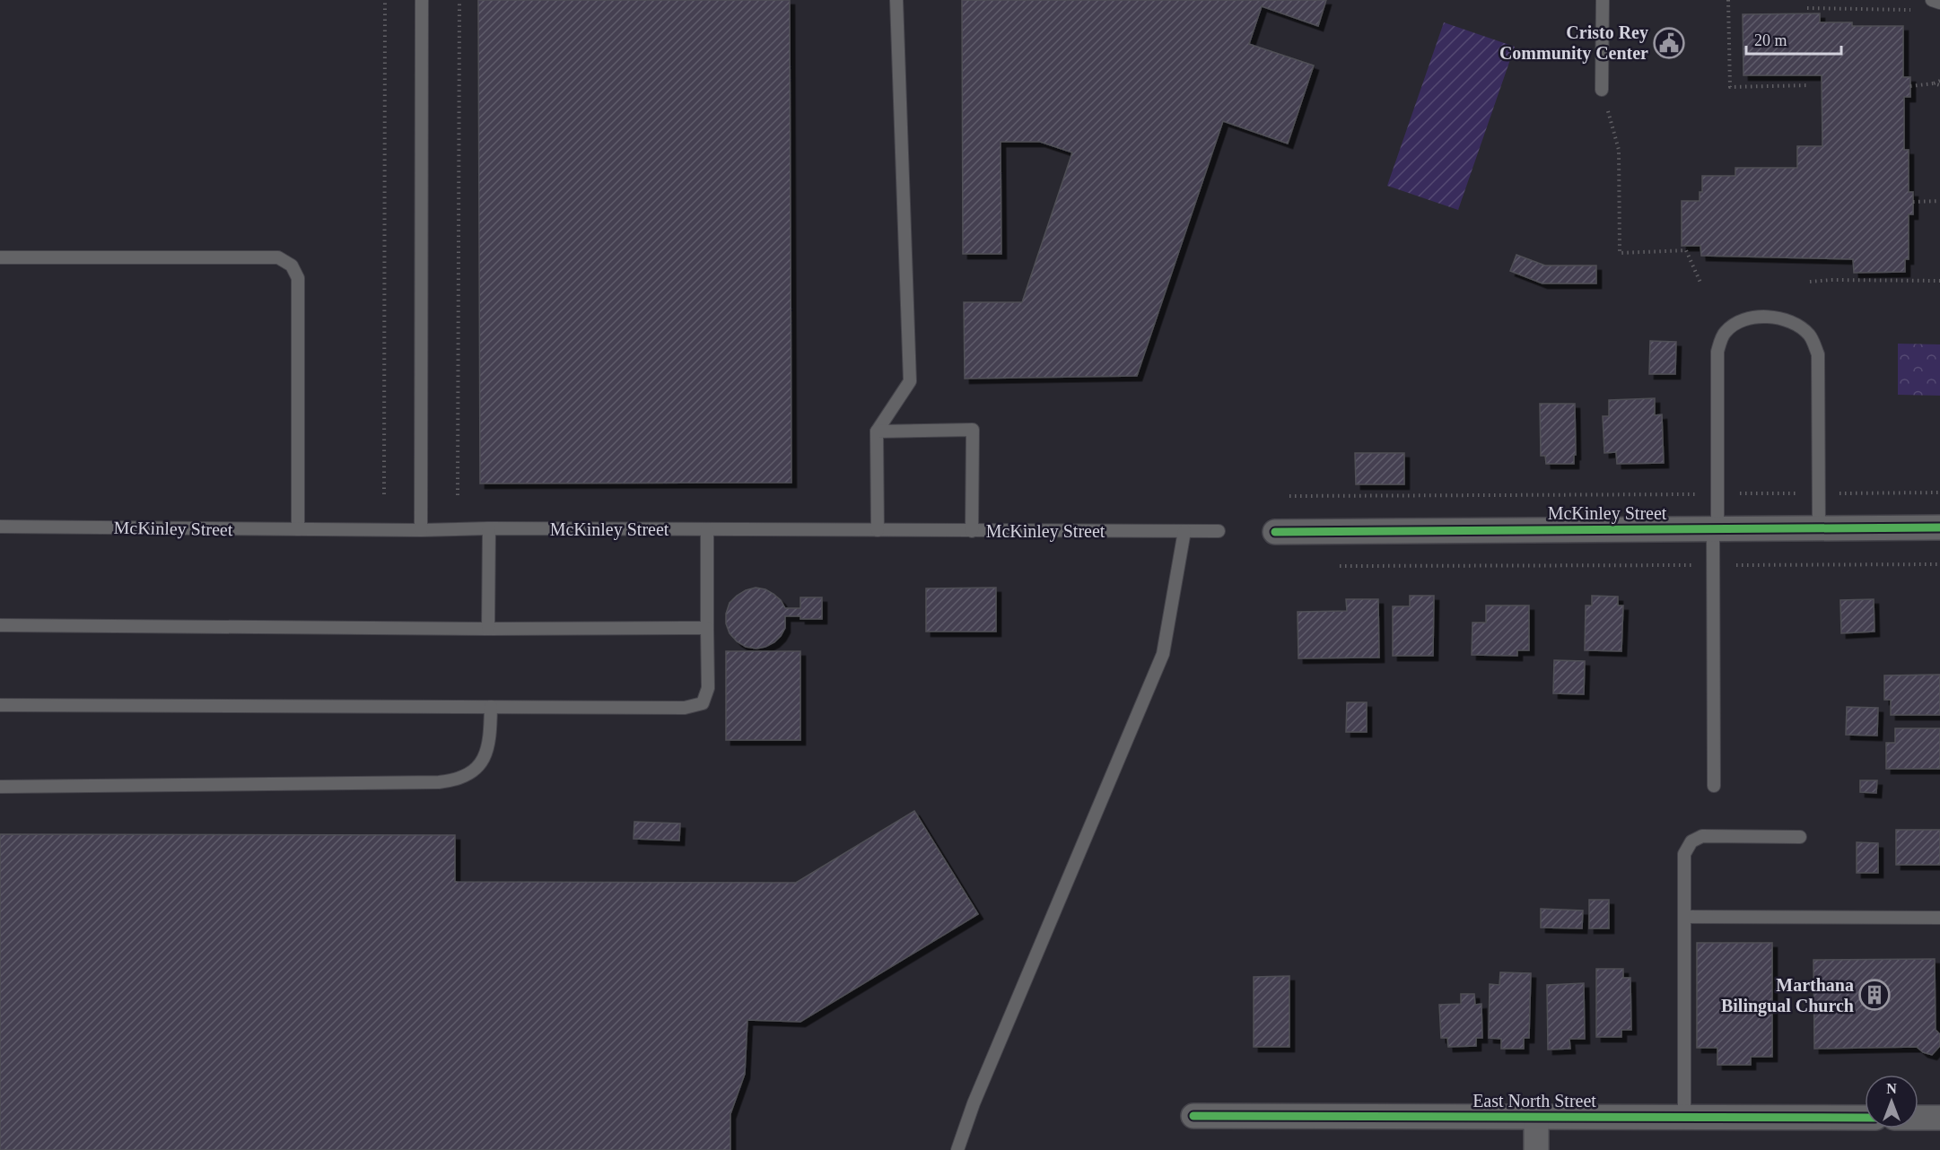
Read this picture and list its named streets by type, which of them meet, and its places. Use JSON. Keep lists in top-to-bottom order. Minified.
{"streets":{"street":["McKinley Street","East North Street"]},"places":{"public building":["Cristo Rey Community Center"],"building":["Marthana Bilingual Church"]},"scale_bar":"20 m","north":"top"}
